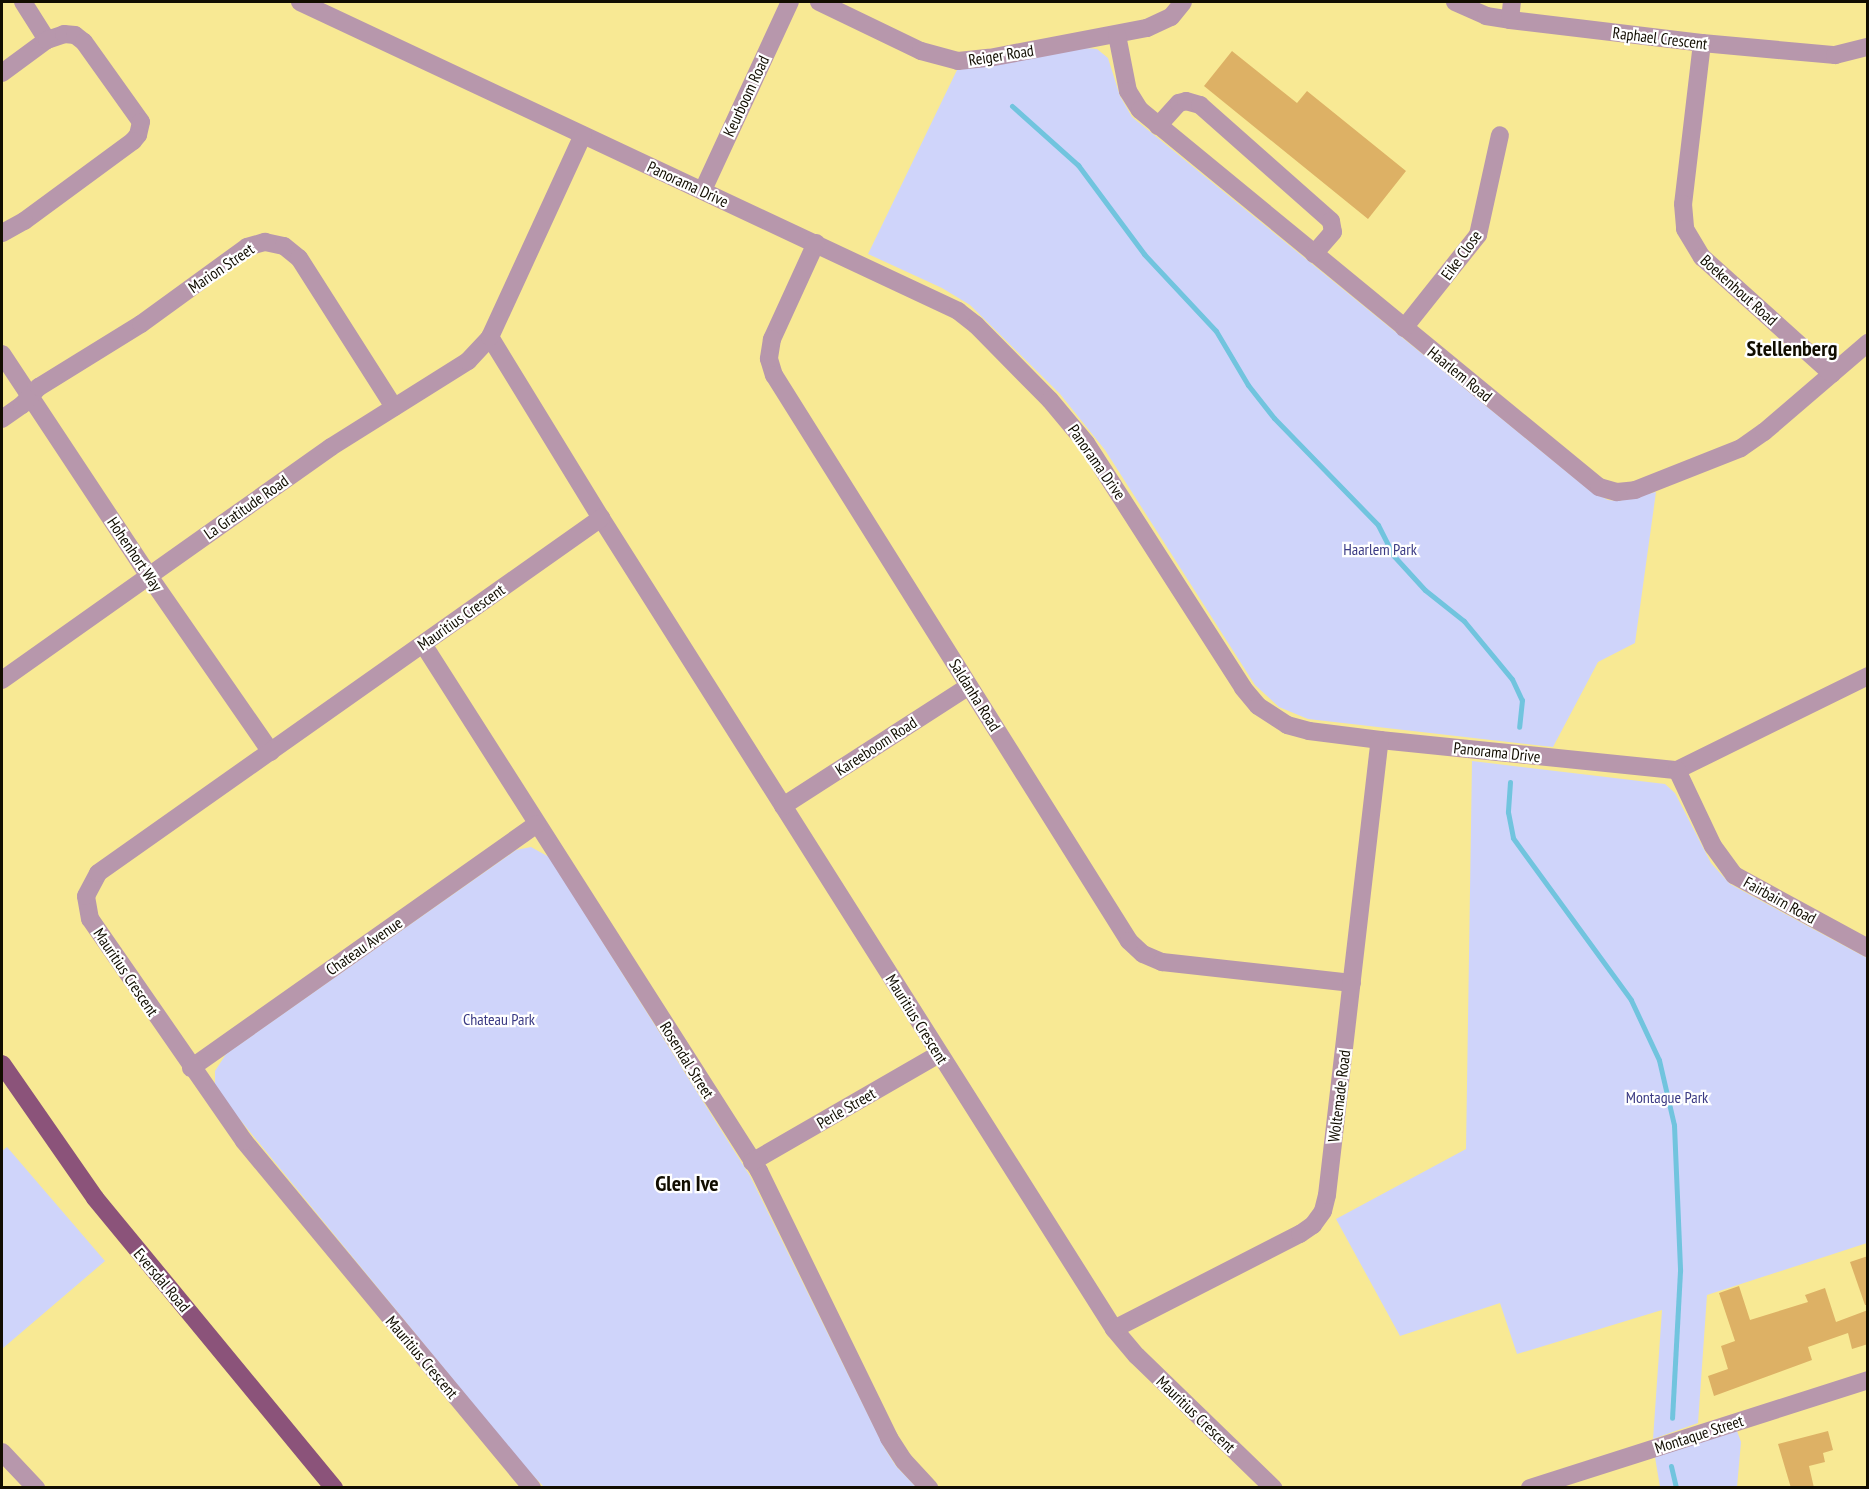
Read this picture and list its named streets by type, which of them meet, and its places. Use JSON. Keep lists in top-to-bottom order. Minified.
{"streets":{"main road":["Eversdal Road"],"street":["Raphael Crescent","Reiger Road","Keurboom Road","Panorama Drive","Eike Close","Marion Street","Boekenhout Road","Haarlem Road","La Gratitude Road","Hohenhort Way","Mauritius Crescent","Saldanha Road","Kareeboom Road","Fairbairn Road","Chateau Avenue","Rosendal Street","Woltemade Road","Perle Street","Montaque Street"]},"crossings":[["Raphael Crescent","Boekenhout Road"],["Reiger Road","Haarlem Road"],["Keurboom Road","Panorama Drive"],["Panorama Drive","Saldanha Road"],["Panorama Drive","Fairbairn Road"],["Panorama Drive","Woltemade Road"],["Eike Close","Haarlem Road"],["Marion Street","La Gratitude Road"],["Marion Street","Hohenhort Way"],["Boekenhout Road","Haarlem Road"],["La Gratitude Road","Hohenhort Way"],["La Gratitude Road","Mauritius Crescent"],["Hohenhort Way","Mauritius Crescent"],["Mauritius Crescent","Kareeboom Road"],["Mauritius Crescent","Chateau Avenue"],["Mauritius Crescent","Rosendal Street"],["Mauritius Crescent","Woltemade Road"],["Mauritius Crescent","Perle Street"],["Saldanha Road","Kareeboom Road"],["Saldanha Road","Woltemade Road"],["Chateau Avenue","Rosendal Street"],["Rosendal Street","Perle Street"]],"districts":["Stellenberg","Glen Ive"],"parks":["Haarlem Park","Chateau Park","Montague Park"]}
